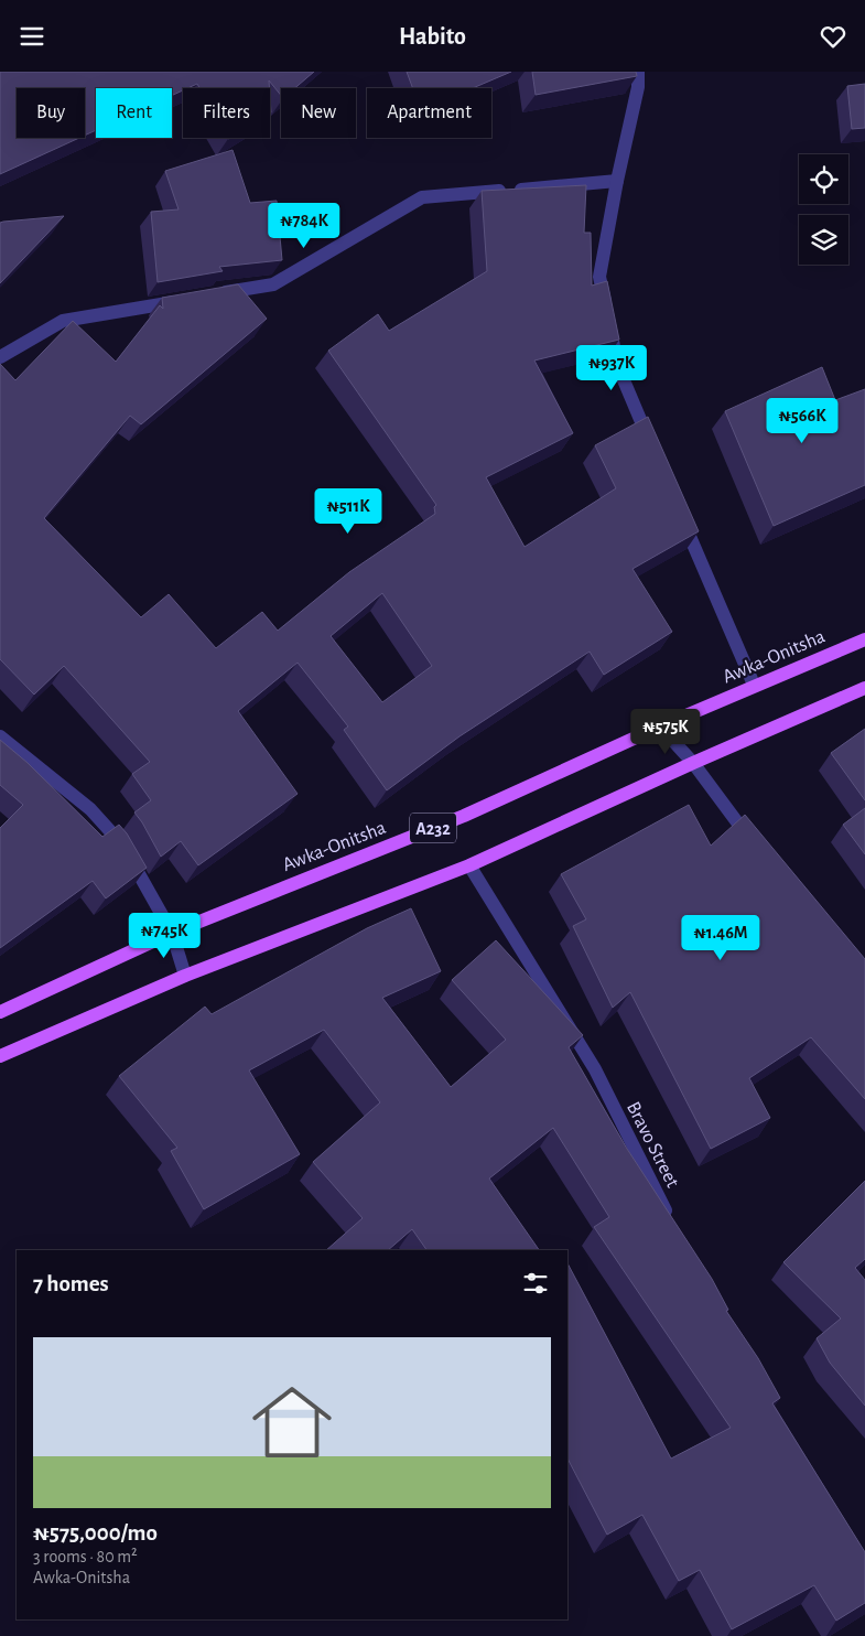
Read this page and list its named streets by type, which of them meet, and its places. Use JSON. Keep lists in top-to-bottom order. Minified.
{"streets":{"main road":["Awka-Onitsha","A232"],"street":["Bravo Street"]},"crossings":[["A232","Bravo Street"]],"page":{"header":"Habito","chip":["Buy","Rent","Filters","New","Apartment"],"price":["₦784K","₦937K","₦566K","₦511K","₦575K","₦745K","₦1.46M"],"heading":"7 homes","list":[{"name":"₦575,000/mo","note":"3 rooms · 80 m² · Awka-Onitsha"}]}}
